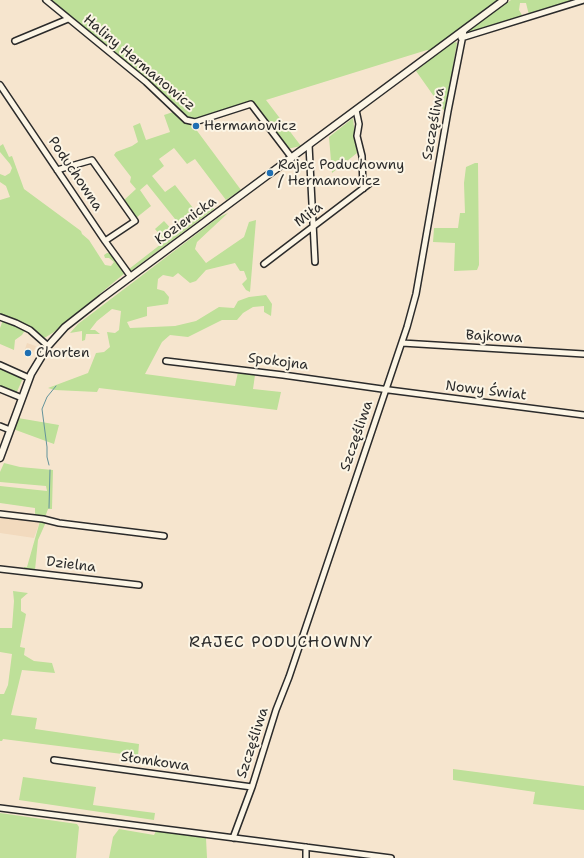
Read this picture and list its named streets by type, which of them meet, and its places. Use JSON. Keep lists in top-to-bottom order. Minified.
{"streets":{"main road":["Kozienicka"],"street":["Haliny Hermanowicz","Szczęśliwa","Poduchowna","Miła","Bajkowa","Spokojna","Nowy Świat","Dzielna","Słomkowa"]},"crossings":[["Haliny Hermanowicz","Kozienicka"],["Szczęśliwa","Kozienicka"],["Szczęśliwa","Bajkowa"],["Szczęśliwa","Spokojna"],["Szczęśliwa","Nowy Świat"],["Szczęśliwa","Słomkowa"],["Poduchowna","Kozienicka"],["Spokojna","Nowy Świat"]],"districts":["RAJEC PODUCHOWNY"],"places":["Hermanowicz","Rajec Poduchowny / Hermanowicz","Chorten"]}
